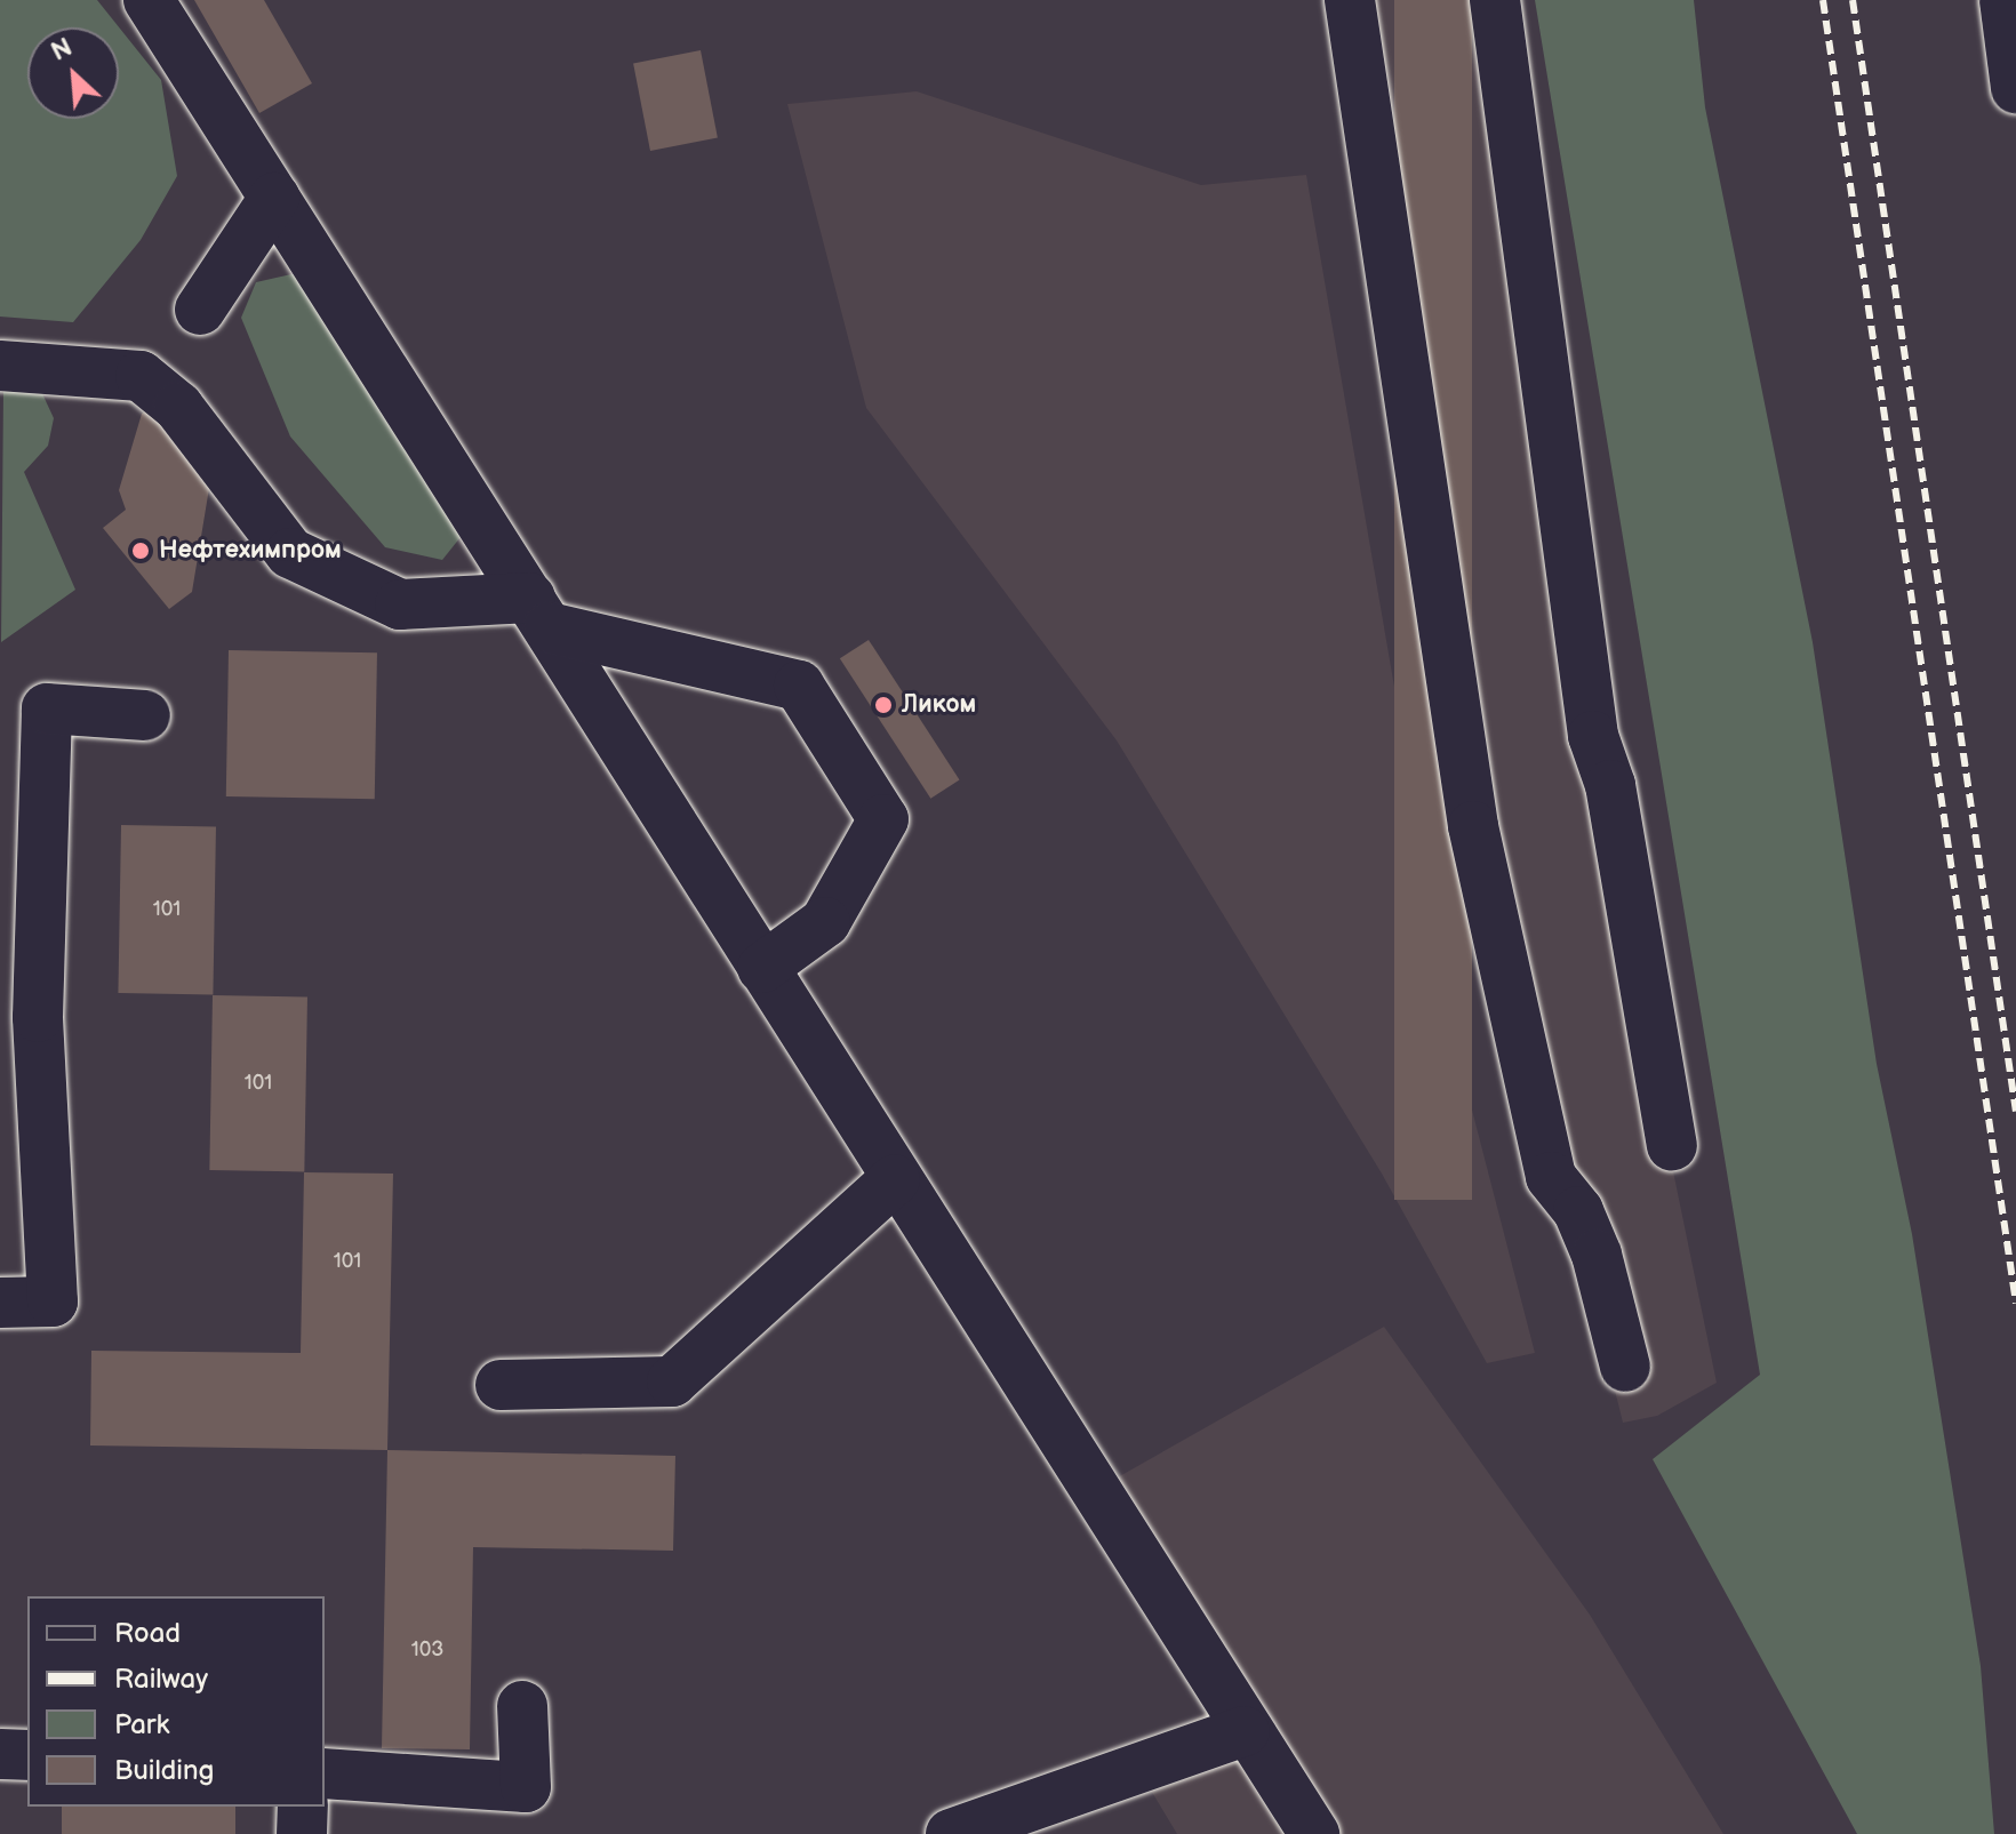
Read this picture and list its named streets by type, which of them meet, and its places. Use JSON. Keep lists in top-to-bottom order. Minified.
{"places":["Нефтехимпром","Ликом"],"house_numbers":["101","101","101","103"],"legend":["Road","Railway","Park","Building"],"north":"top left"}
